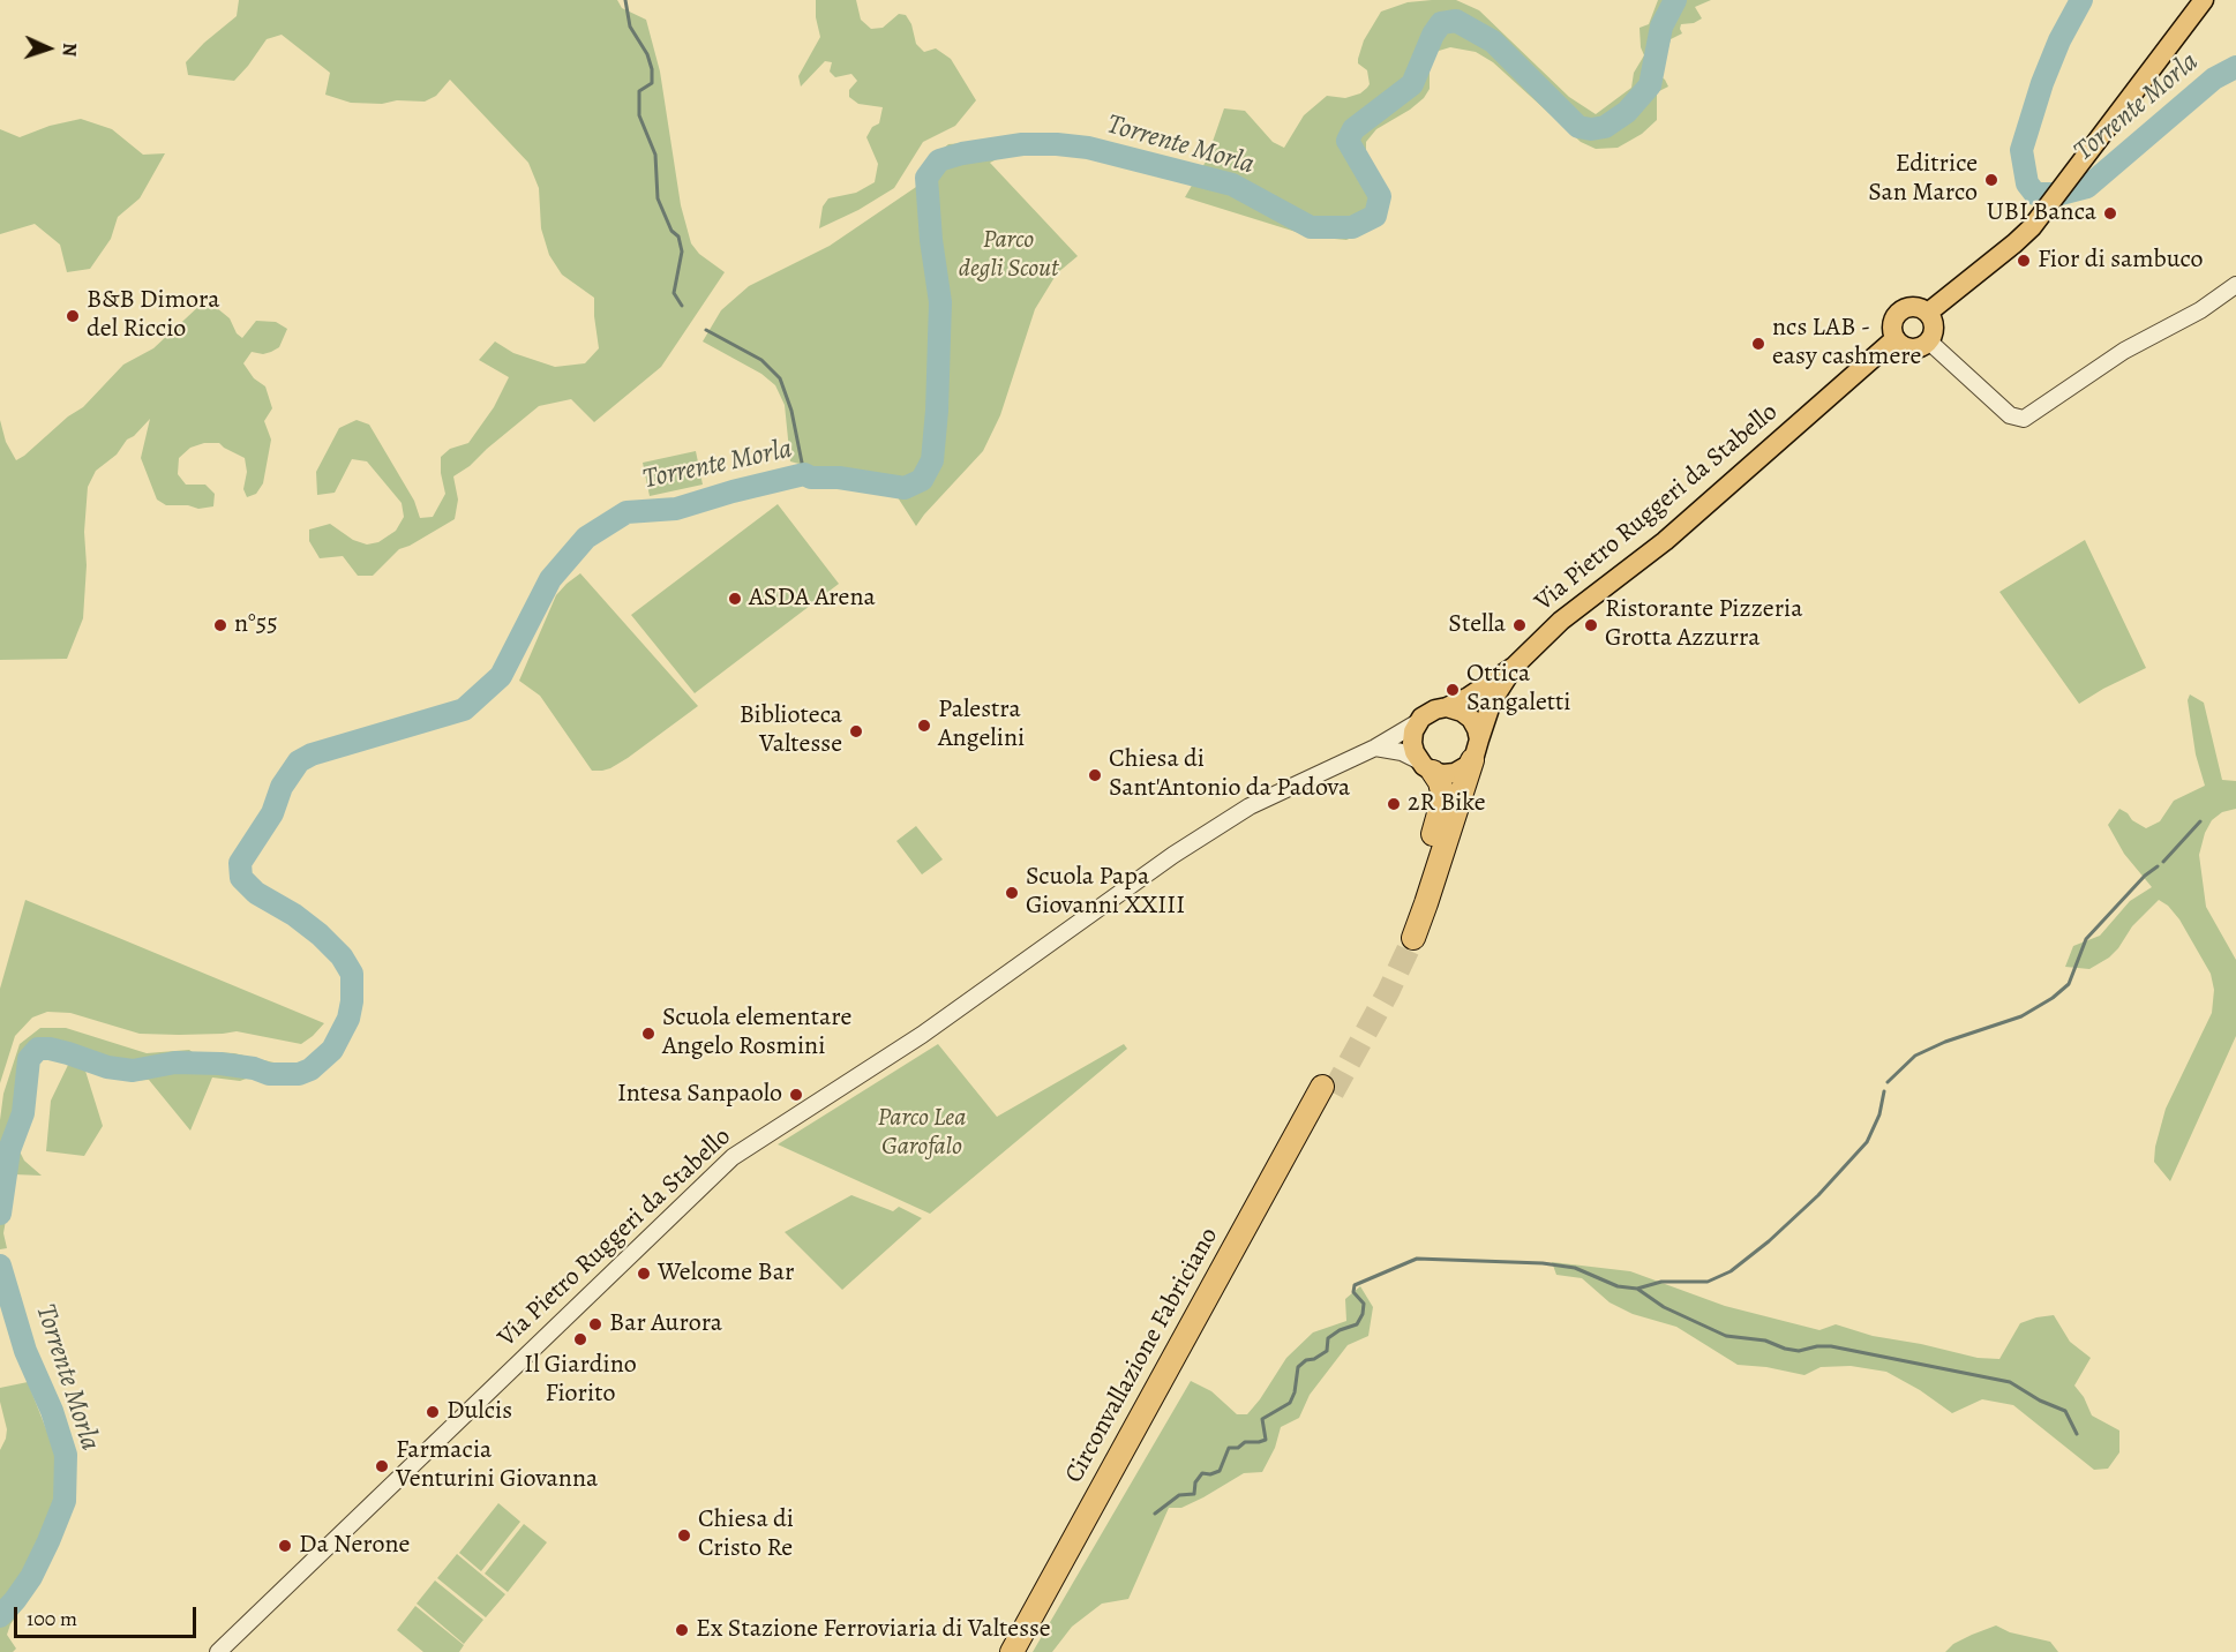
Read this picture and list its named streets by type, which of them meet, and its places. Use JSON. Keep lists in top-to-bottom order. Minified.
{"streets":{"highway":["Circonvallazione Fabriciano"],"main road":["Via Pietro Ruggeri da Stabello"]},"water":["Torrente Morla"],"parks":["Parco degli Scout","Parco Lea Garofalo"],"places":["Editrice San Marco","UBI Banca","Fior di sambuco","B&B Dimora del Riccio","ncs LAB - easy cashmere","ASDA Arena","n°55","Stella","Ristorante Pizzeria Grotta Azzurra","Ottica Sangaletti","Palestra Angelini","Biblioteca Valtesse","Chiesa di Sant'Antonio da Padova","2R Bike","Scuola Papa Giovanni XXIII","Scuola elementare Angelo Rosmini","Intesa Sanpaolo","Welcome Bar","Bar Aurora","Il Giardino Fiorito","Dulcis","Farmacia Venturini Giovanna","Chiesa di Cristo Re","Da Nerone","Ex Stazione Ferroviaria di Valtesse"],"scale_bar":"100 m","north":"right"}
